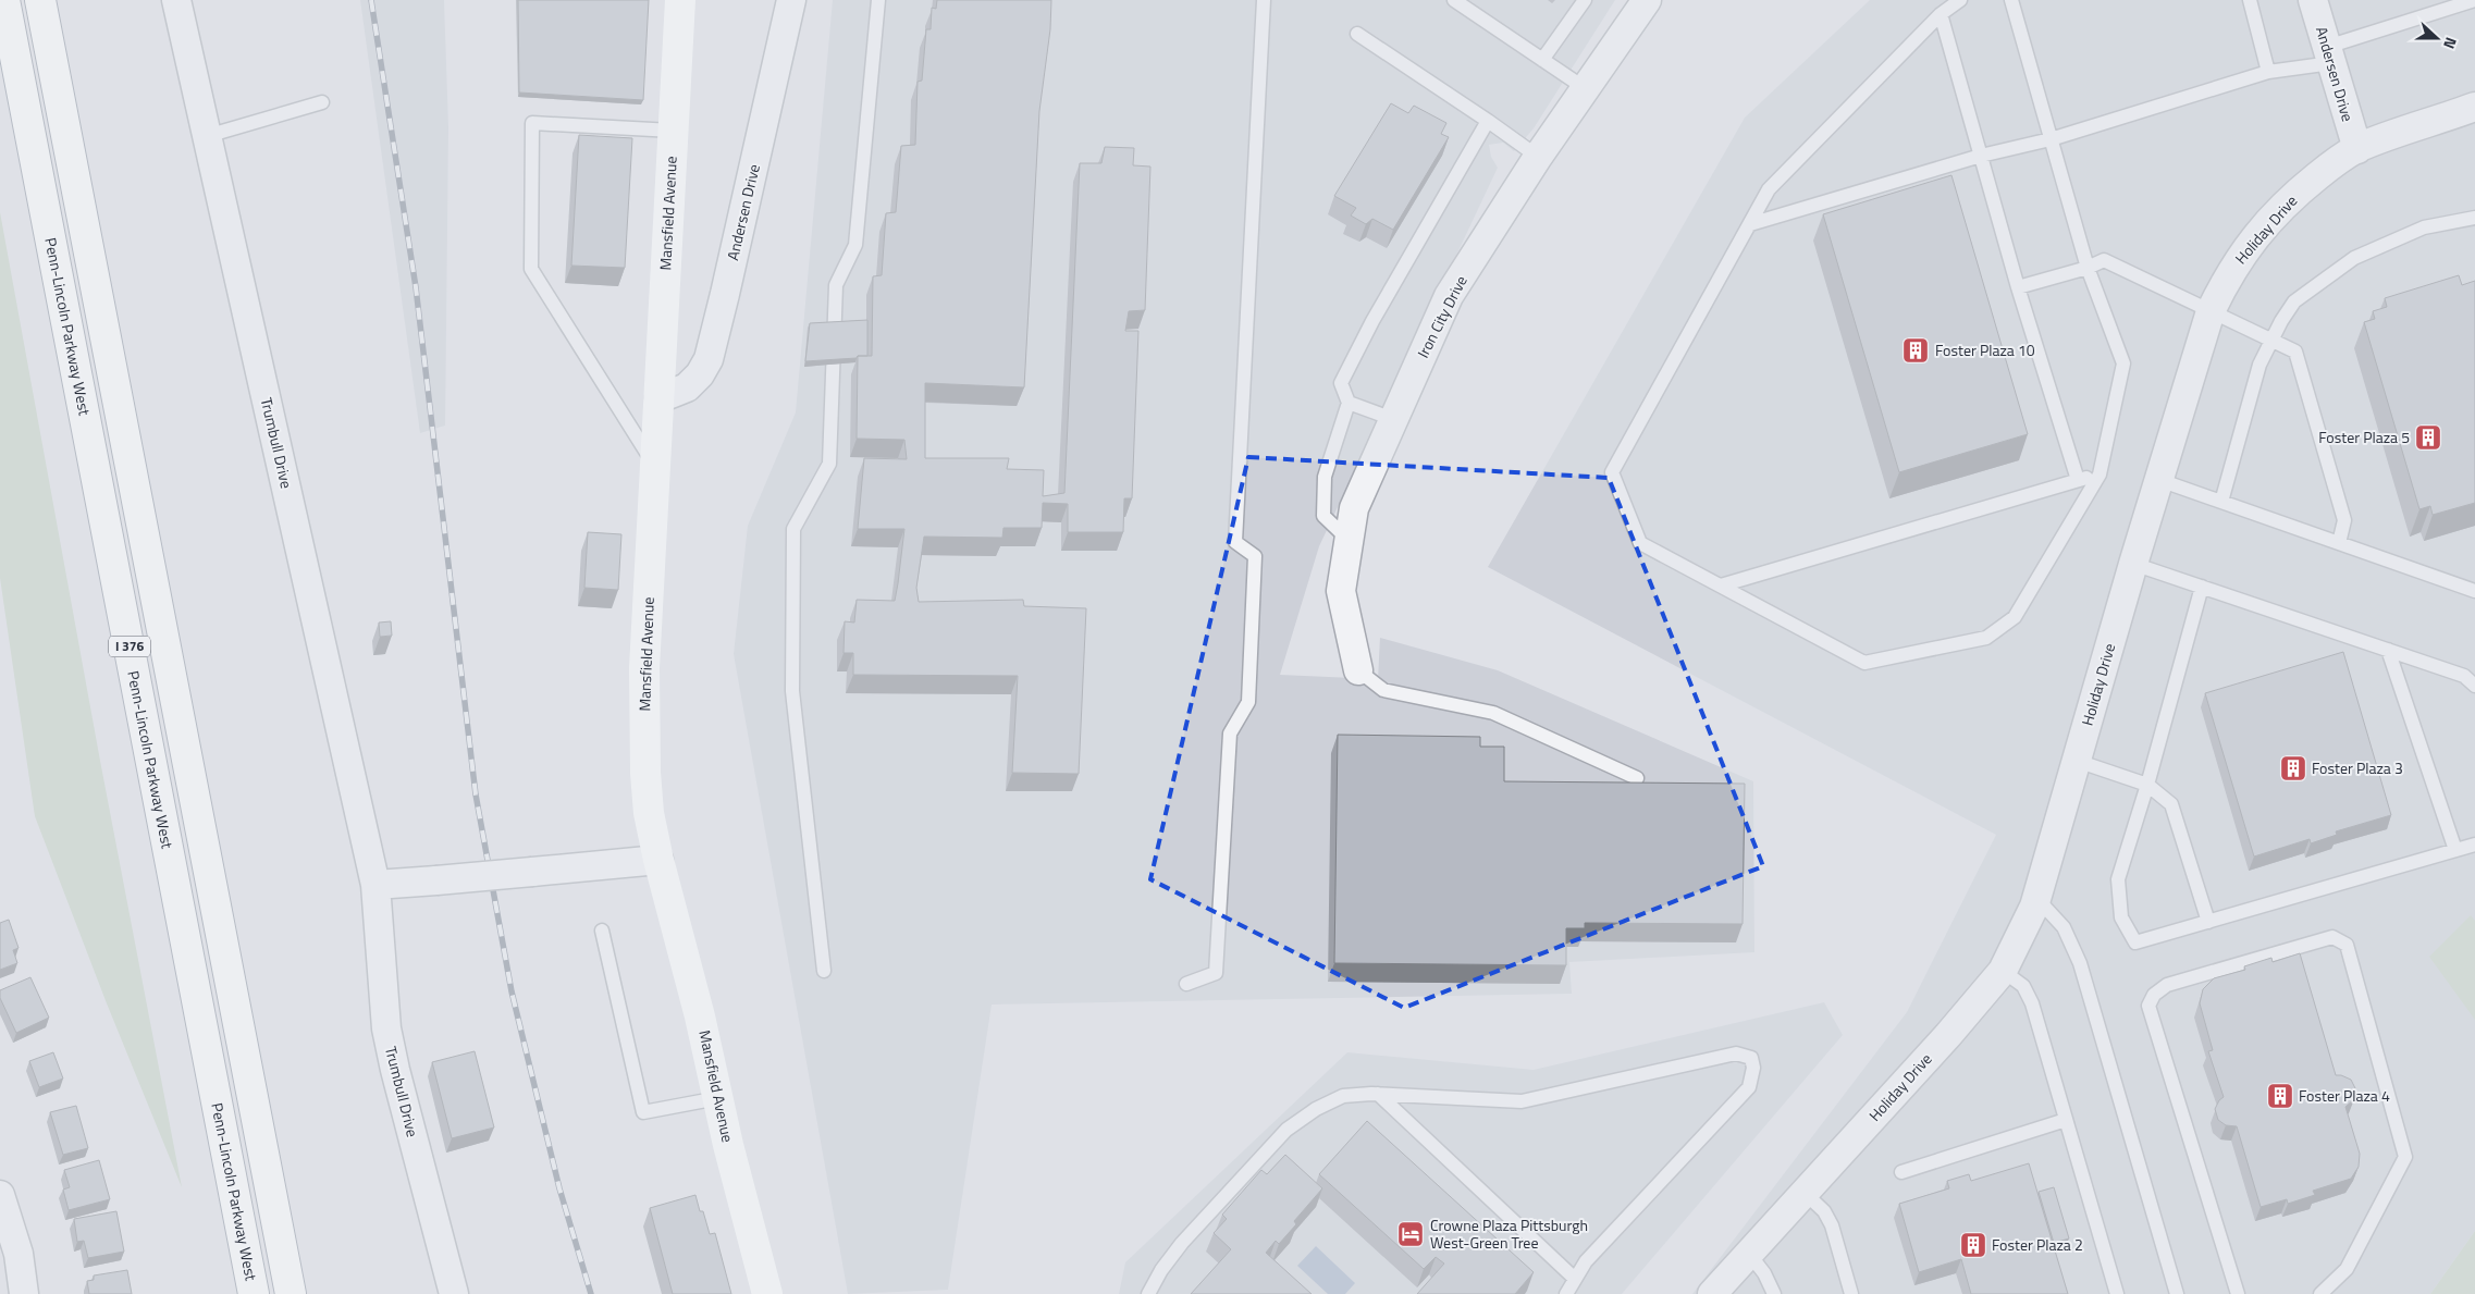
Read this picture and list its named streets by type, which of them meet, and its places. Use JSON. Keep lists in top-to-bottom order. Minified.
{"streets":{"main road":["Mansfield Avenue","Penn-Lincoln Parkway West","I 376"],"street":["Andersen Drive","Holiday Drive","Iron City Drive","Trumbull Drive"]},"crossings":[["Andersen Drive","Mansfield Avenue"],["Andersen Drive","Holiday Drive"]],"places":{"building":["Foster Plaza 10","Foster Plaza 5","Foster Plaza 3","Foster Plaza 4","Foster Plaza 2"],"hotel":["Crowne Plaza Pittsburgh West-Green Tree"]},"north":"right"}
